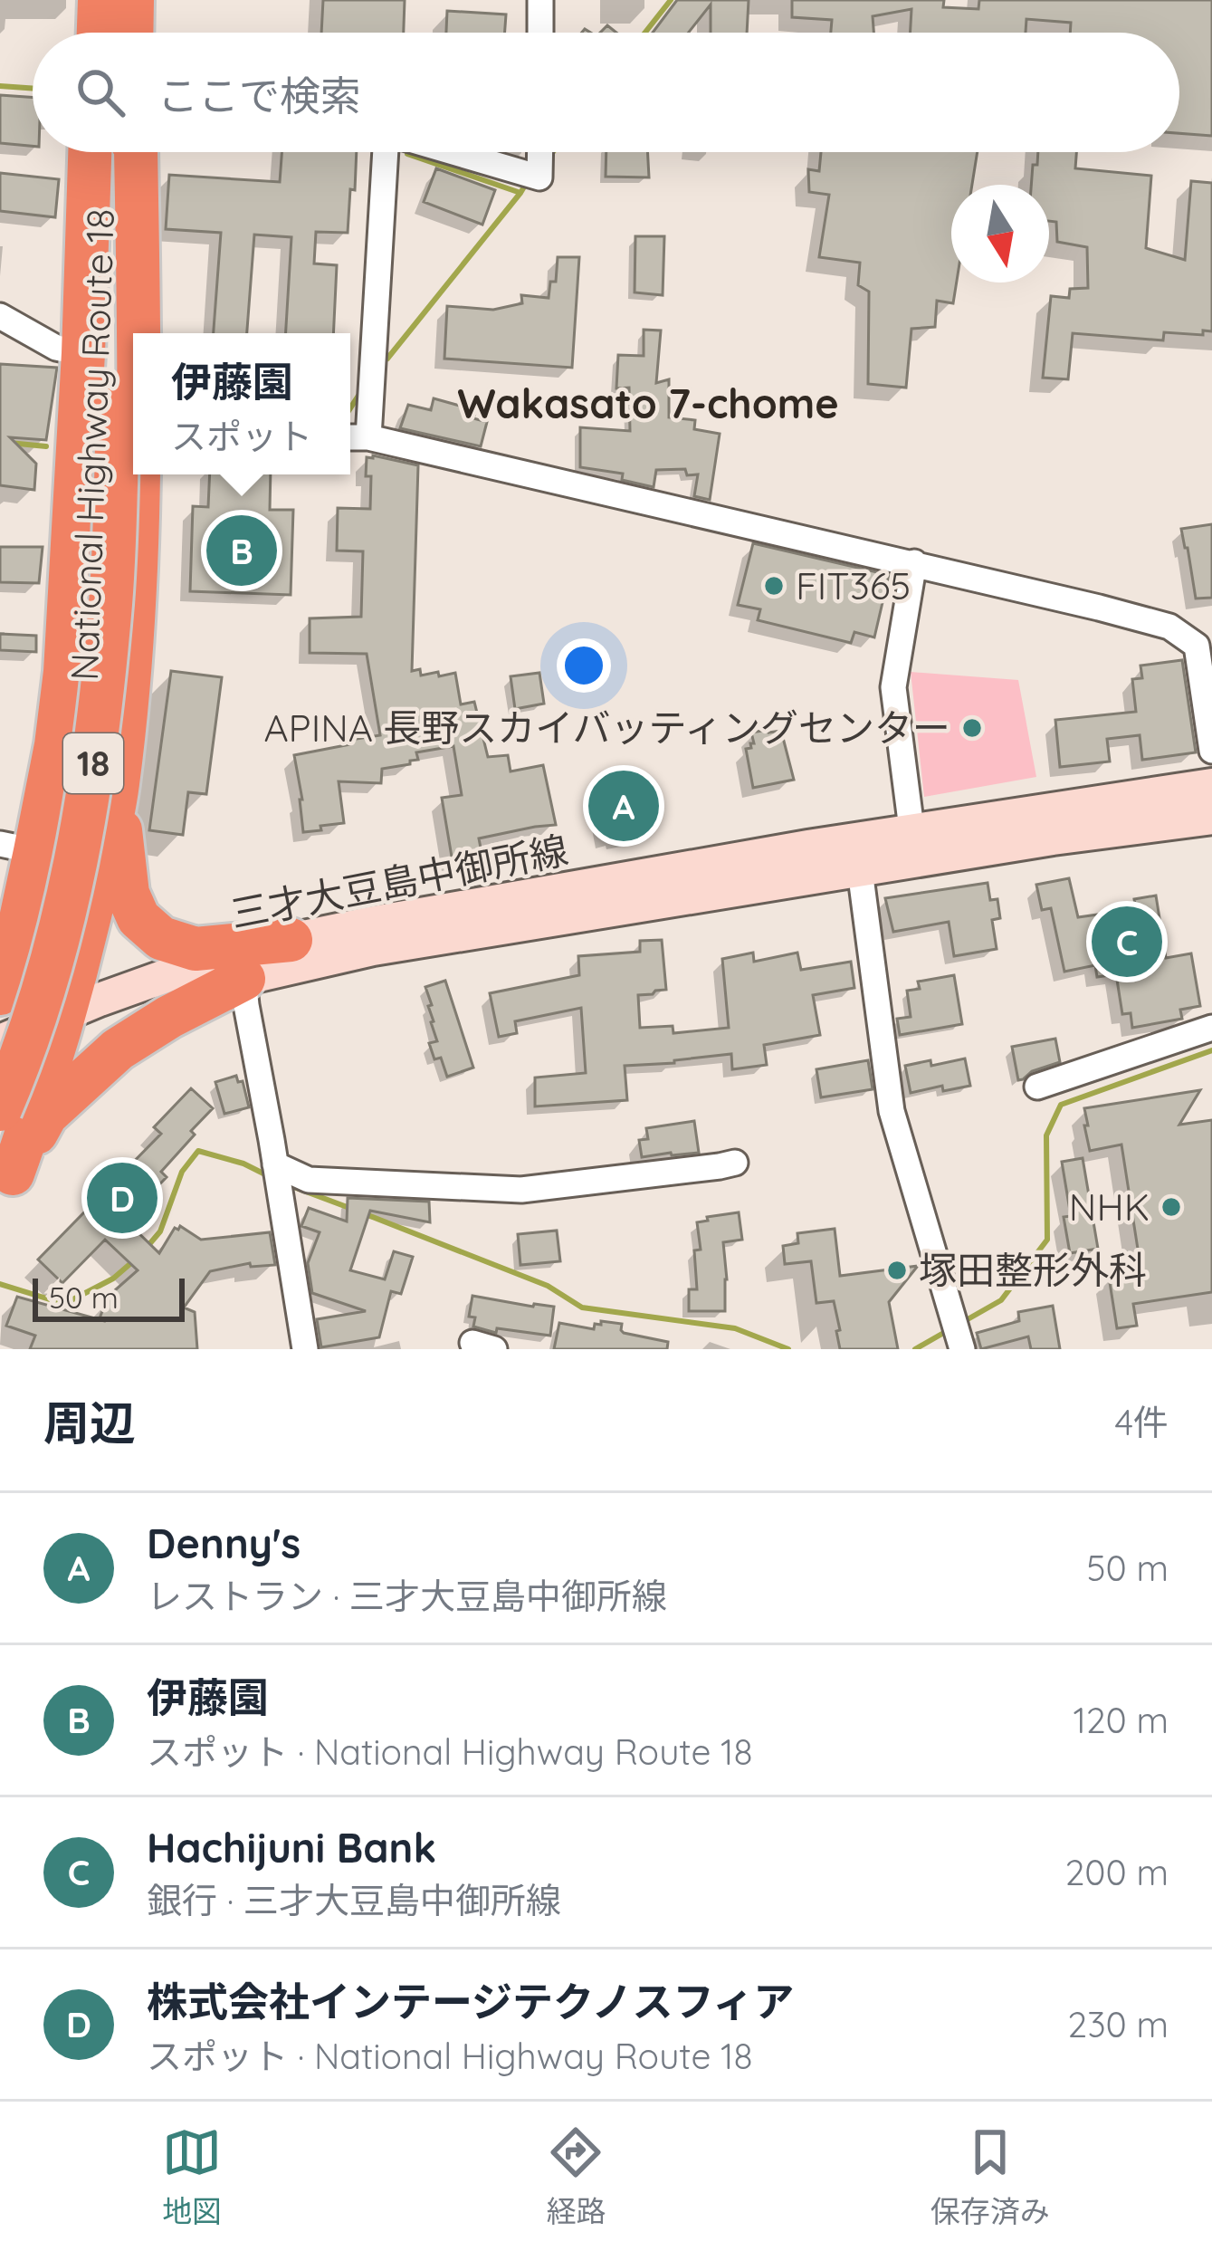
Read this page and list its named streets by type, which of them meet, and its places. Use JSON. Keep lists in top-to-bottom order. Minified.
{"streets":{"highway":["National Highway Route 18","18"],"main road":["三才大豆島中御所線"]},"crossings":[["National Highway Route 18","18"],["18","三才大豆島中御所線"]],"districts":["Wakasato 7-chome"],"places":["FIT365","APINA 長野スカイバッティングセンター","NHK","塚田整形外科"],"scale_bar":"50 m","north":"bottom","page":{"search":"ここで検索","popup":["伊藤園","スポット"],"pins":["B","A","C","D"],"scale":"50 m","heading":["周辺","4件"],"list":[{"mark":"A","name":"Denny's","note":"レストラン · 三才大豆島中御所線","value":"50 m"},{"mark":"B","name":"伊藤園","note":"スポット · National Highway Route 18","value":"120 m"},{"mark":"C","name":"Hachijuni Bank","note":"銀行 · 三才大豆島中御所線","value":"200 m"},{"mark":"D","name":"株式会社インテージテクノスフィア","note":"スポット · National Highway Route 18","value":"230 m"}],"nav":["地図","経路","保存済み"]}}
